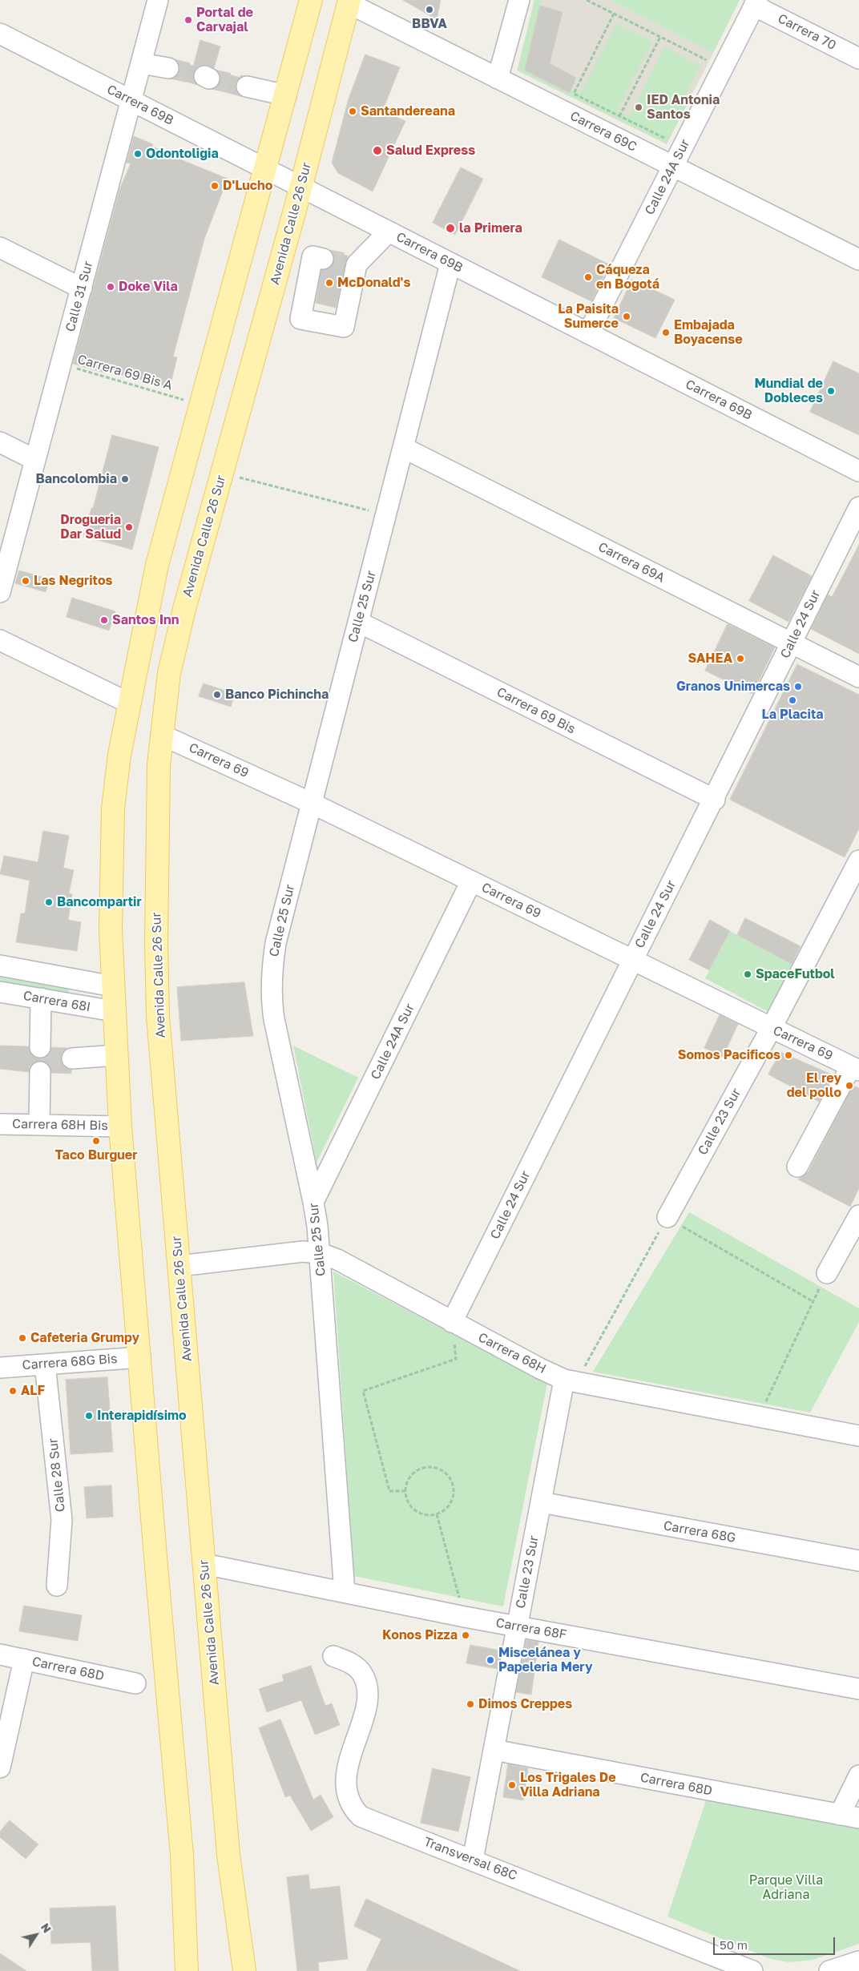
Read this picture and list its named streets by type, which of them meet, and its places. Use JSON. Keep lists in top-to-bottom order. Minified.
{"streets":{"main road":["Avenida Calle 26 Sur"],"street":["Carrera 70","Carrera 69B","Carrera 69C","Calle 24A Sur","Calle 31 Sur","Carrera 69A","Calle 25 Sur","Calle 24 Sur","Carrera 69 Bis","Carrera 69","Carrera 68I","Calle 23 Sur","Carrera 68H Bis","Carrera 68H","Carrera 68G Bis","Calle 28 Sur","Carrera 68G","Carrera 68F","Carrera 68D","Transversal 68C"],"path":["Carrera 69 Bis A"]},"crossings":[["Carrera 70","Calle 24A Sur"],["Carrera 69B","Calle 24A Sur"],["Carrera 69B","Avenida Calle 26 Sur"],["Carrera 69B","Calle 31 Sur"],["Carrera 69B","Calle 25 Sur"],["Carrera 69C","Calle 24A Sur"],["Carrera 69C","Avenida Calle 26 Sur"],["Calle 24A Sur","Calle 25 Sur"],["Calle 24A Sur","Carrera 69"],["Avenida Calle 26 Sur","Carrera 69"],["Avenida Calle 26 Sur","Carrera 68H"],["Avenida Calle 26 Sur","Carrera 68F"],["Calle 31 Sur","Carrera 69 Bis A"],["Carrera 69A","Calle 25 Sur"],["Carrera 69A","Calle 24 Sur"],["Calle 25 Sur","Carrera 69 Bis"],["Calle 25 Sur","Carrera 69"],["Calle 25 Sur","Carrera 68H"],["Calle 25 Sur","Carrera 68F"],["Calle 24 Sur","Carrera 69 Bis"],["Calle 24 Sur","Carrera 69"],["Calle 24 Sur","Carrera 68H"],["Carrera 69","Calle 23 Sur"],["Calle 23 Sur","Carrera 68H"],["Calle 23 Sur","Carrera 68G"],["Calle 23 Sur","Carrera 68F"],["Calle 23 Sur","Carrera 68D"],["Calle 23 Sur","Transversal 68C"],["Carrera 68G Bis","Calle 28 Sur"]],"parks":["Parque Villa Adriana"],"places":["BBVA","Portal de Carvajal","IED Antonia Santos","Santandereana","Salud Express","Odontoligia","D'Lucho","la Primera","Cáqueza en Bogotá","McDonald's","Doke Vila","La Paisita Sumerce","Embajada Boyacense","Mundial de Dobleces","Bancolombia","Drogueria Dar Salud","Las Negritos","Santos Inn","SAHEA","Granos Unimercas","Banco Pichincha","La Placita","Bancompartir","SpaceFutbol","Somos Pacificos","El rey del pollo","Taco Burguer","Cafeteria Grumpy","ALF","Interapidísimo","Konos Pizza","Miscelánea y Papeleria Mery","Dimos Creppes","Los Trigales De Villa Adriana"],"scale_bar":"50 m","north":"top right"}
